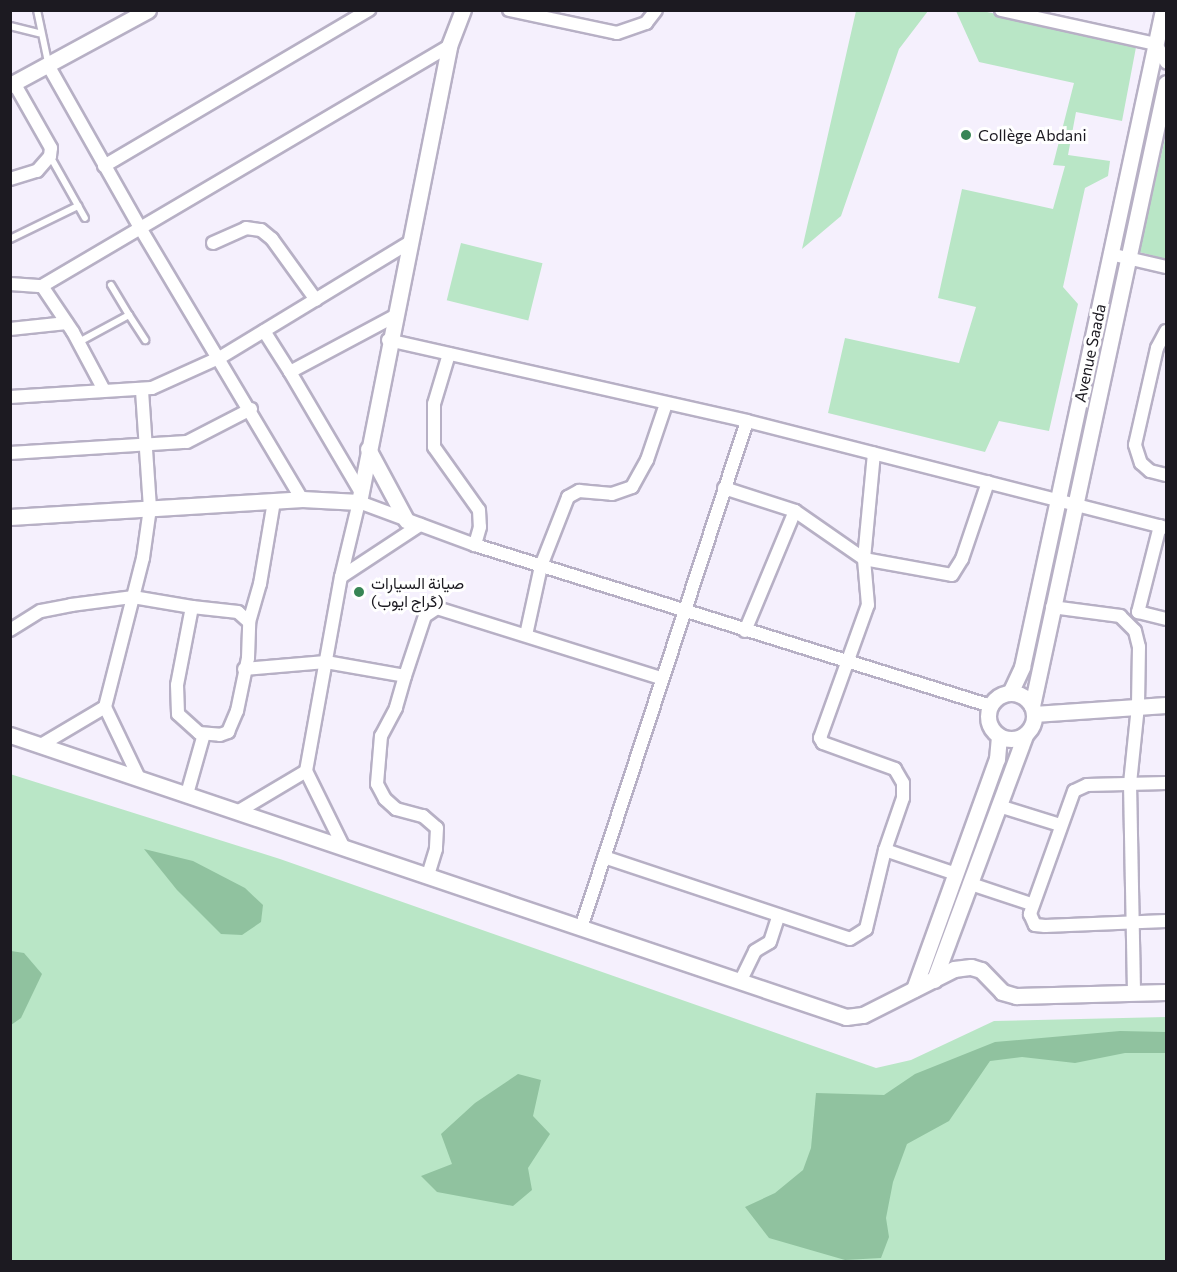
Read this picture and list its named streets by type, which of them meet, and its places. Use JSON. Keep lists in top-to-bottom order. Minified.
{"streets":{"street":["Avenue Saada"]},"places":["Collège Abdani","صيانة السيارات (گراج ايوب)"]}
